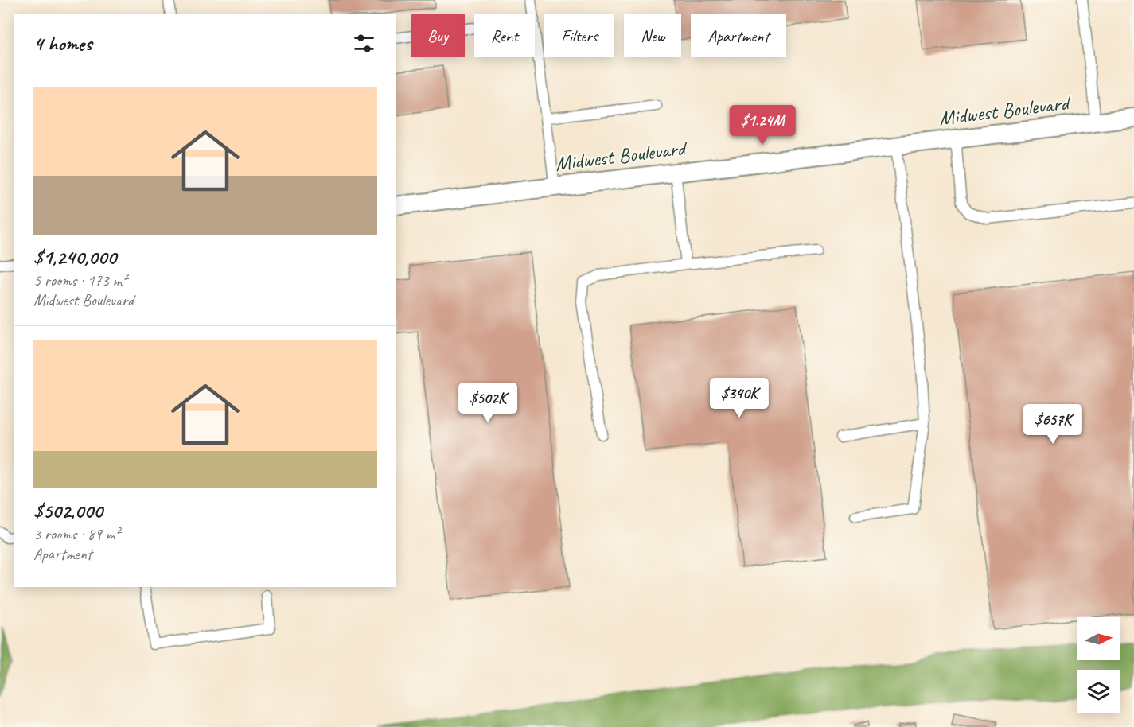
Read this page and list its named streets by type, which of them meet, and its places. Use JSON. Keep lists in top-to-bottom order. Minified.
{"streets":{"street":["Midwest Boulevard"]},"north":"right","page":{"chip":["Buy","Rent","Filters","New","Apartment"],"heading":"4 homes","list":[{"name":"$1,240,000","note":"5 rooms · 173 m² · Midwest Boulevard"},{"name":"$502,000","note":"3 rooms · 89 m² · Apartment"}],"price":["$1.24M","$340K","$502K","$657K"]}}
